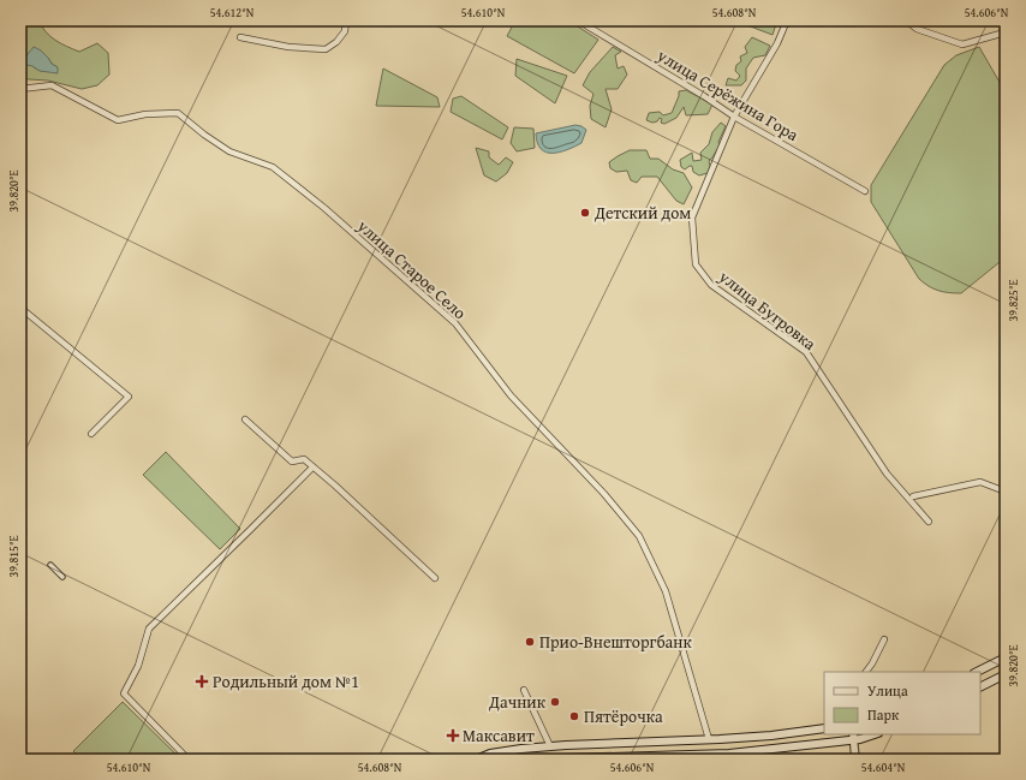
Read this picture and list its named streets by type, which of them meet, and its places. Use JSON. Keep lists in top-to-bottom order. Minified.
{"streets":{"street":["улица Серёжина Гора","улица Старое Село","улица Бугровка"]},"crossings":[["улица Серёжина Гора","улица Бугровка"]],"places":{"other":["Детский дом","Прио-Внешторгбанк","Дачник","Пятёрочка"],"health":["Родильный дом №1","Максавит"]},"legend":["Улица","Парк"],"coordinates":["54.612°N","54.610°N","54.608°N","54.606°N","39.820°E","39.825°E","39.815°E","54.604°N"]}
